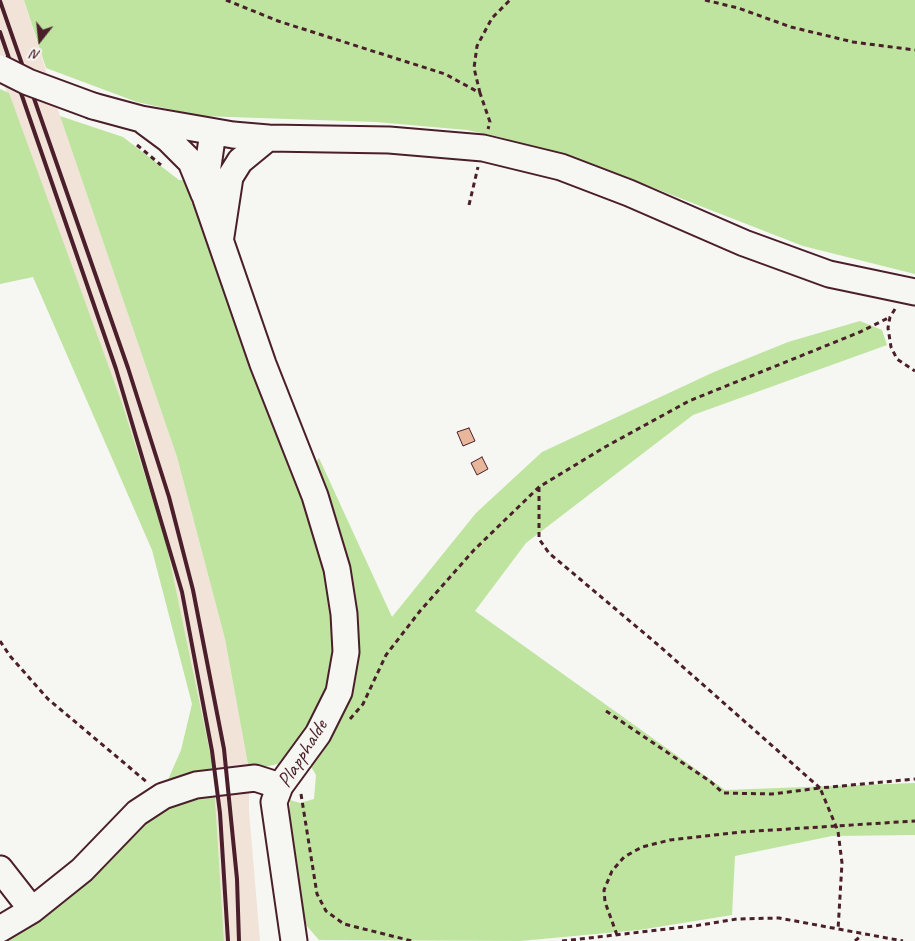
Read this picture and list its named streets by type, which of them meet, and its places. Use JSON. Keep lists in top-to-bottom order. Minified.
{"streets":{"street":["Plapphalde"]},"north":"bottom"}
